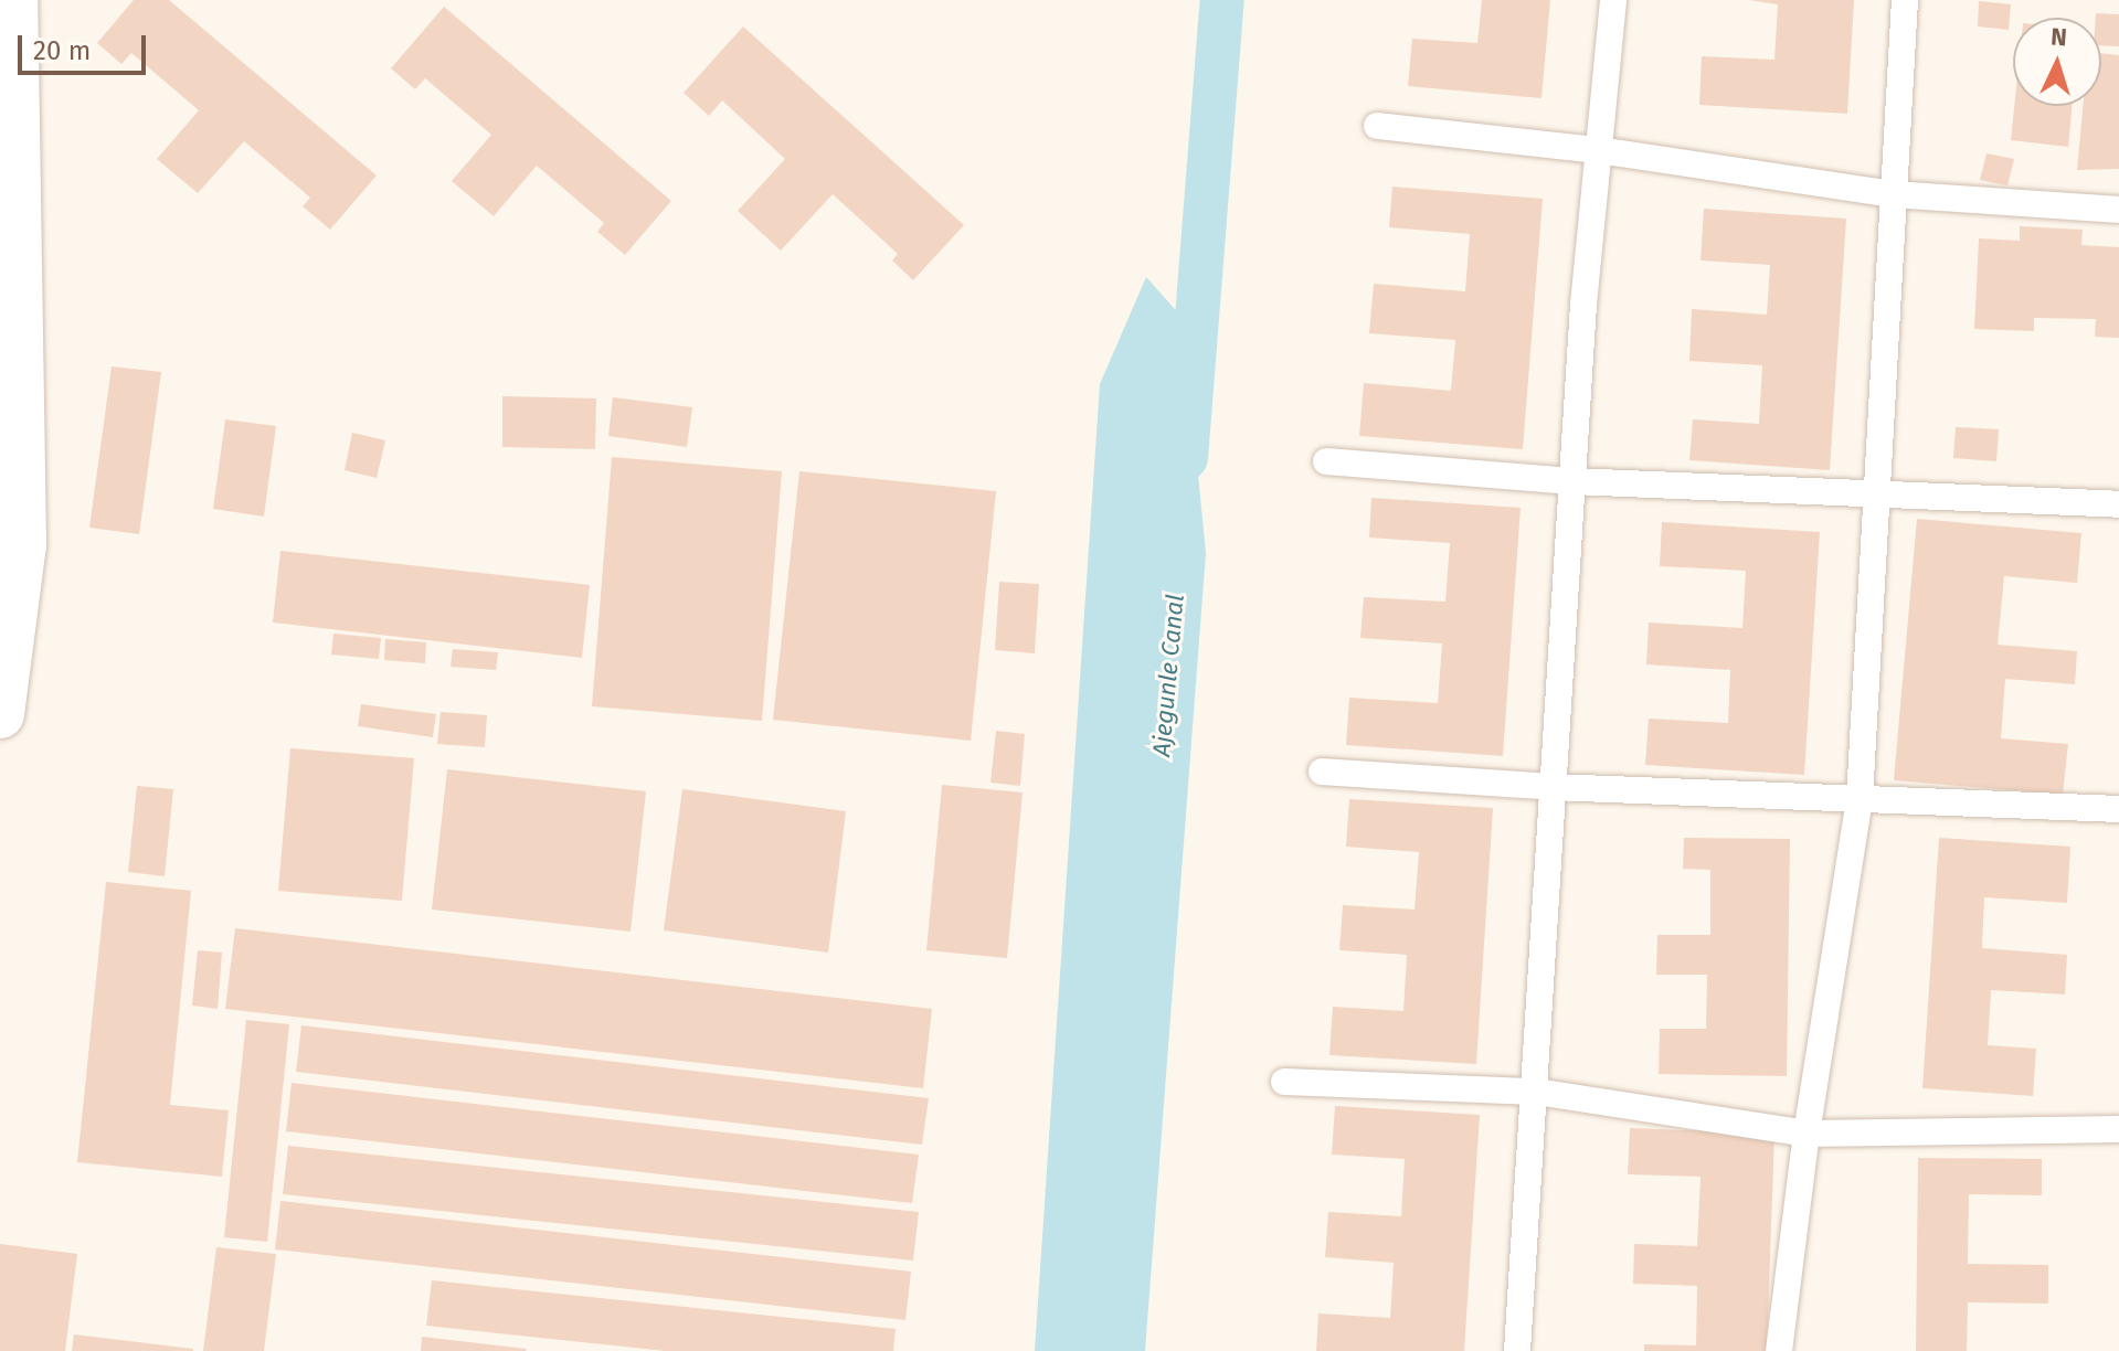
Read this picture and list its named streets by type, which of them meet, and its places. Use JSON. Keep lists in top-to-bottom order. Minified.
{"water":["Ajegunle Canal"],"scale_bar":"20 m","north":"top"}
